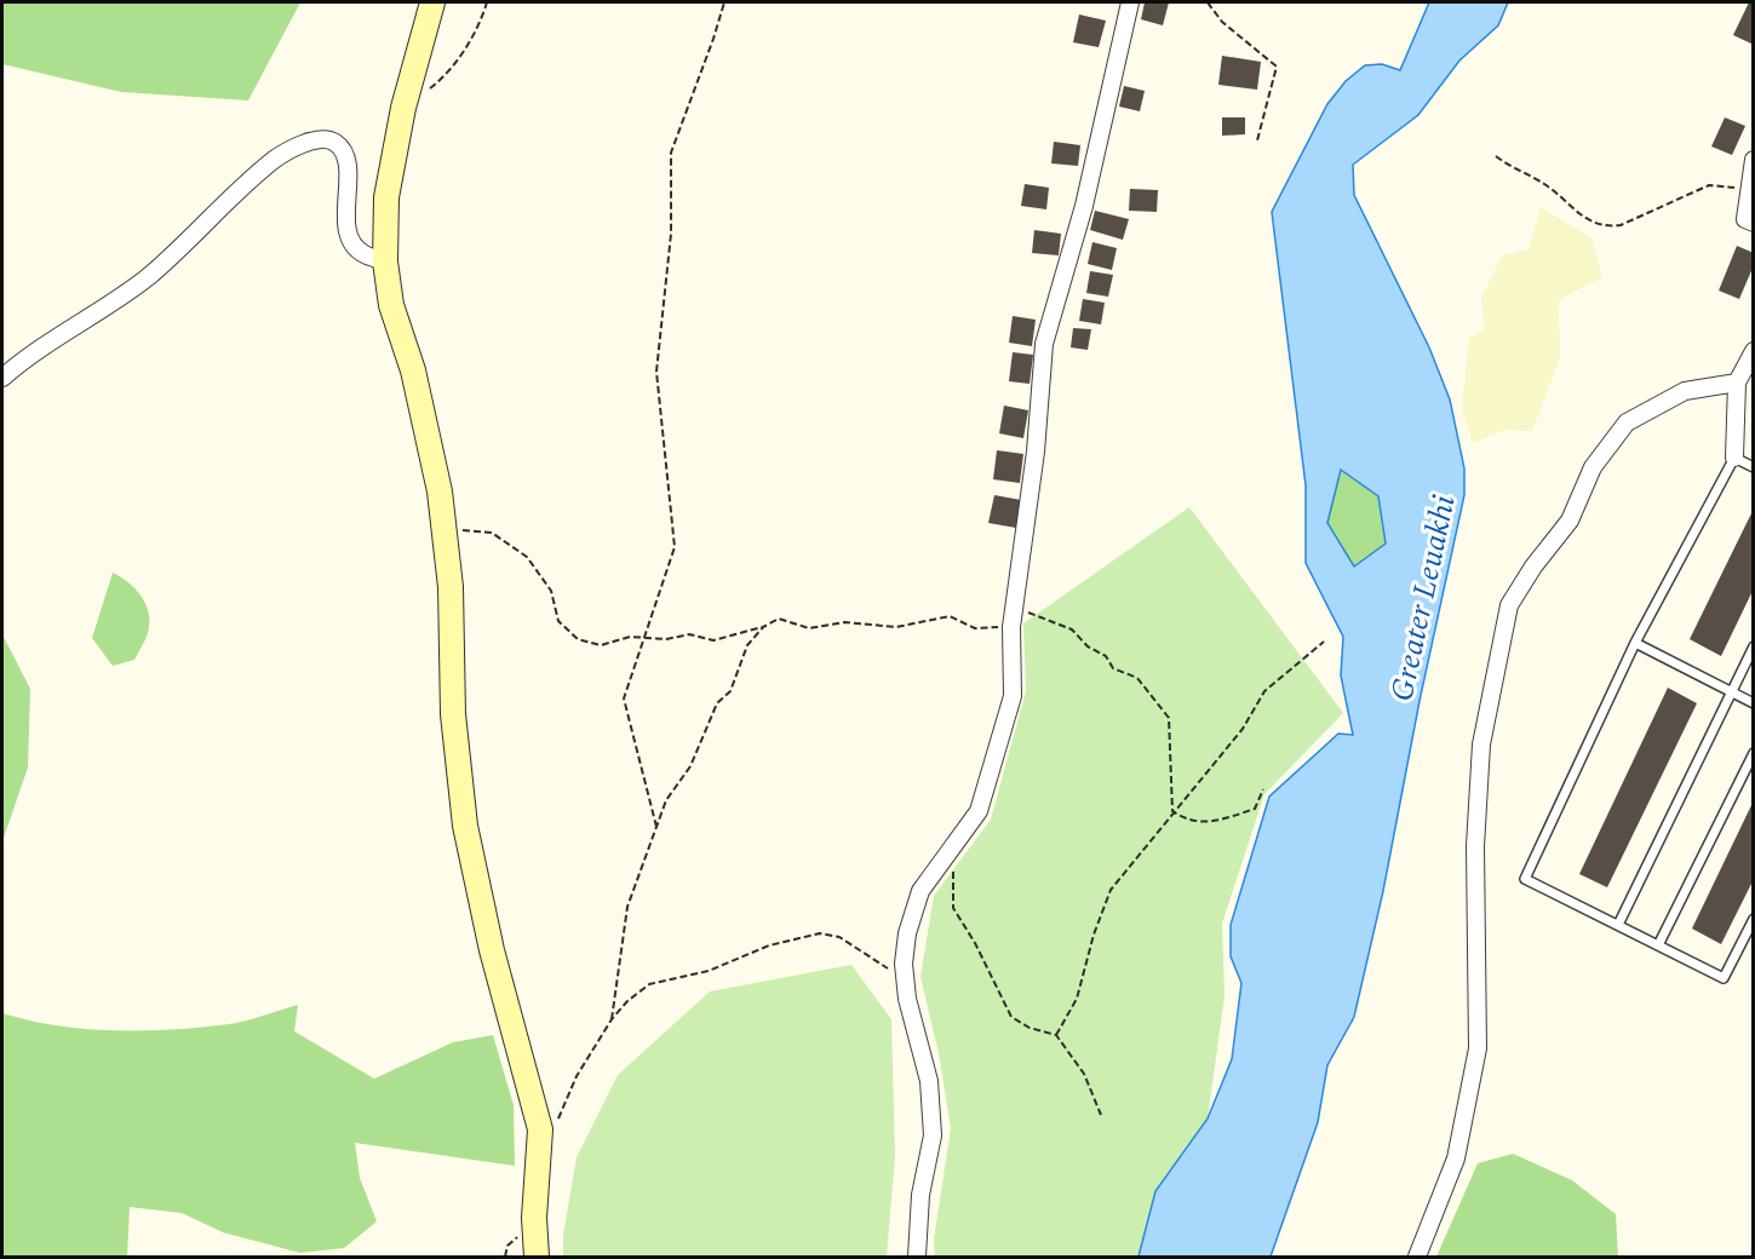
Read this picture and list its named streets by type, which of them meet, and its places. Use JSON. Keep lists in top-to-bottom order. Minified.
{"water":["Greater Leuakhi"]}
